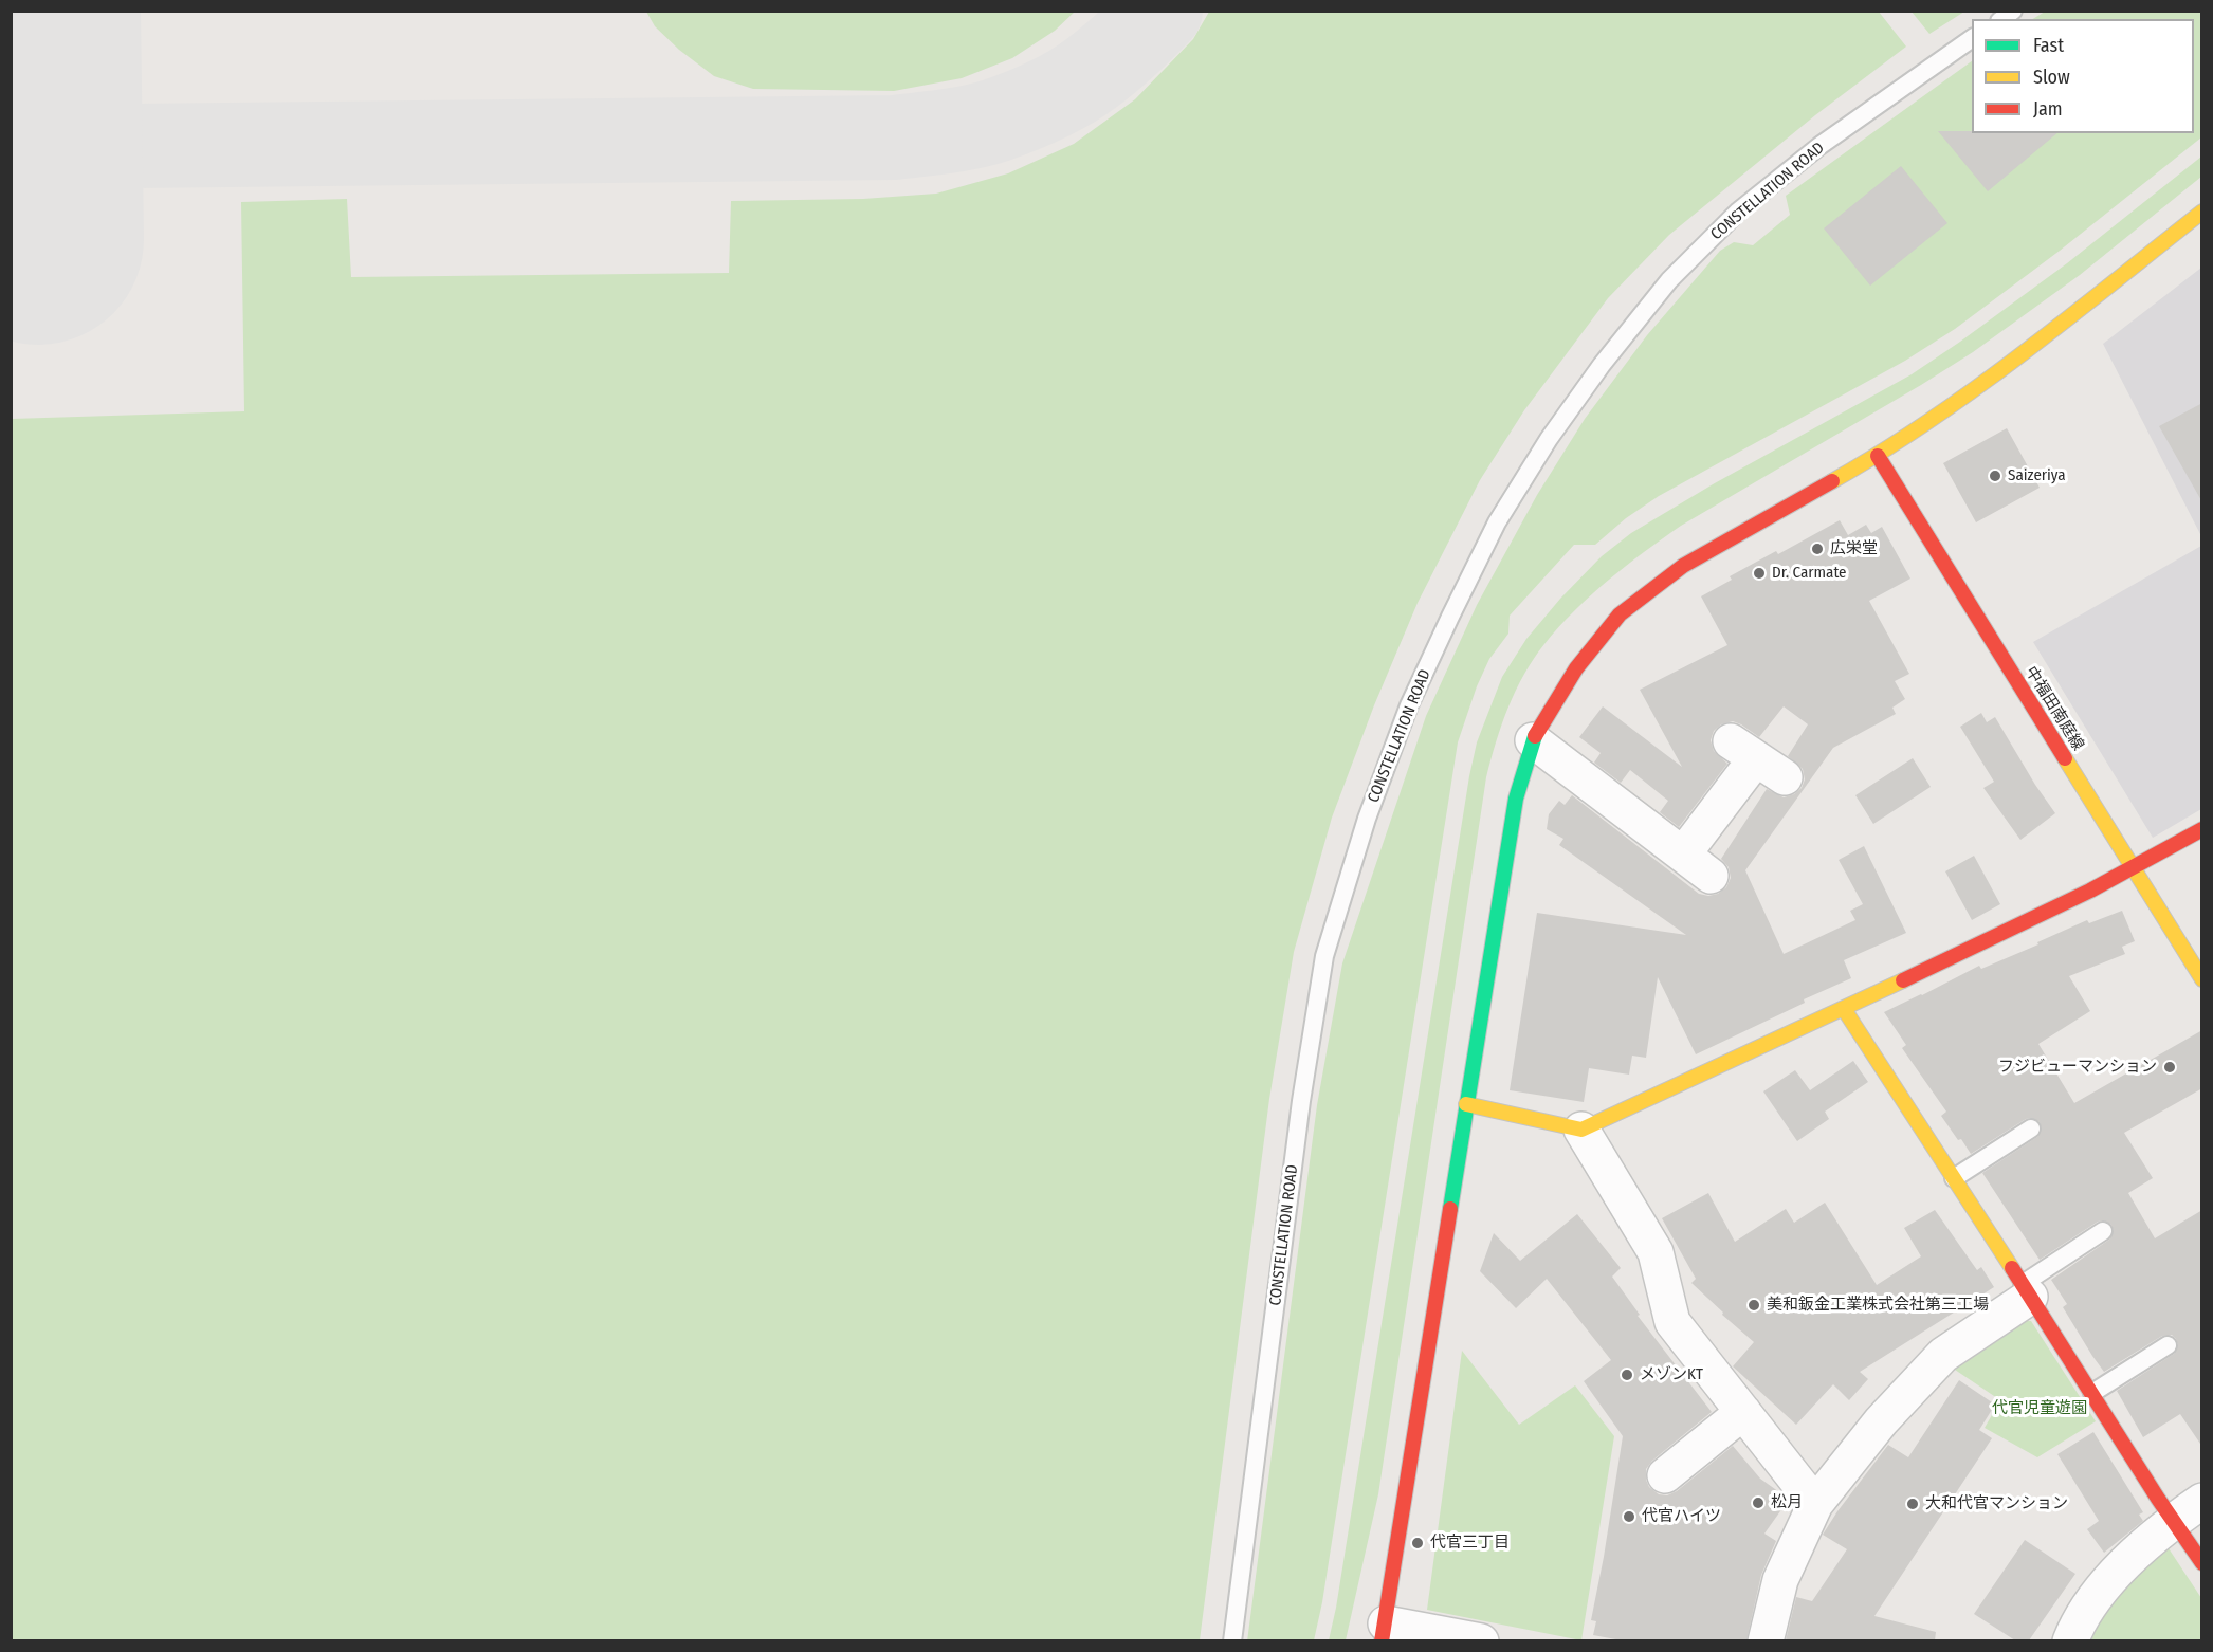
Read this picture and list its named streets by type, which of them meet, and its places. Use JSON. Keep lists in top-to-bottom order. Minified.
{"streets":{"street":["中福田南庭線"],"lane":["CONSTELLATION ROAD"]},"parks":["代官児童遊園"],"places":["Saizeriya","広栄堂","Dr. Carmate","フジビューマンション","美和鈑金工業株式会社第三工場","メゾンKT","松月","大和代官マンション","代官ハイツ","代官三丁目"],"legend":["Fast","Slow","Jam"]}
